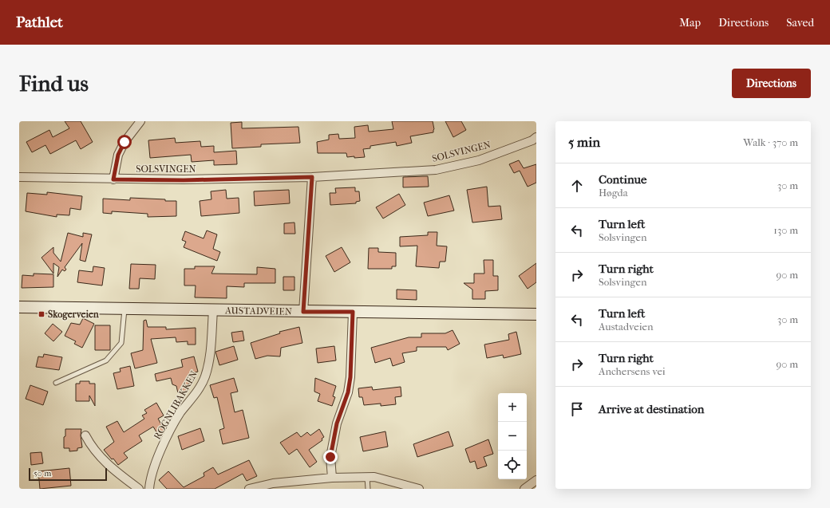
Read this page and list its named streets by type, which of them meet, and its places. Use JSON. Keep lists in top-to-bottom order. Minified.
{"streets":{"main road":["AUSTADVEIEN"],"street":["SOLSVINGEN","ROGNLIBAKKEN"]},"crossings":[["AUSTADVEIEN","ROGNLIBAKKEN"]],"places":{"transit":["Skogerveien"]},"scale_bar":"50 m","page":{"header":"Pathlet","nav":["Map","Directions","Saved"],"buttons":"Directions","title":"Find us","heading":["5 min","Walk · 370 m"],"list":[["Continue","Høgda","30 m"],["Turn left","Solsvingen","130 m"],["Turn right","Solsvingen","90 m"],["Turn left","Austadveien","30 m"],["Turn right","Anchersens vei","90 m"],"Arrive at destination"],"map_buttons":["+","−"],"scale":"50 m"}}
